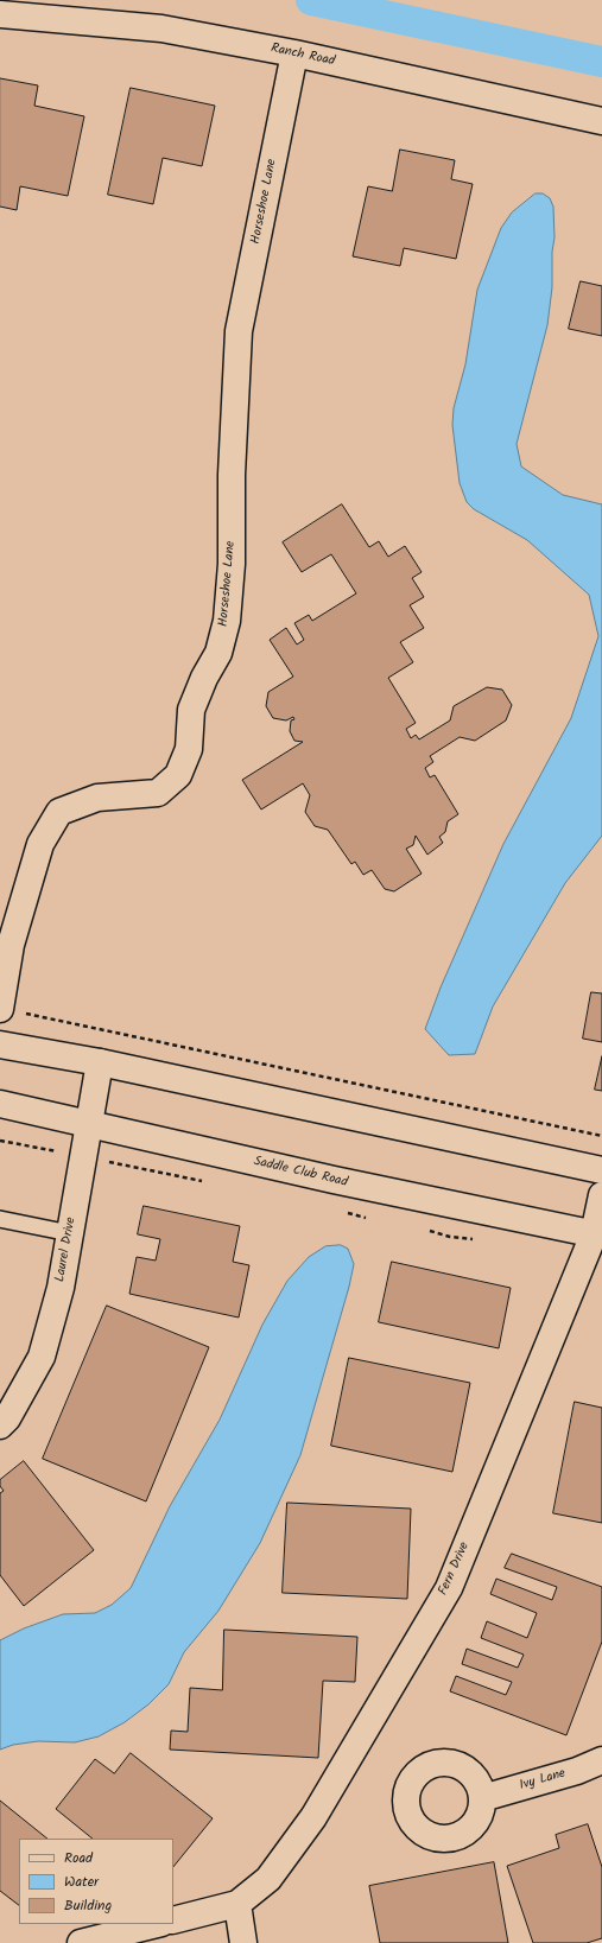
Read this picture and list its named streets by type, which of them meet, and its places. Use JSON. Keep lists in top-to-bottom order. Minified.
{"streets":{"street":["Ranch Road","Horseshoe Lane","Saddle Club Road","Laurel Drive","Fern Drive","Ivy Lane"]},"crossings":[["Ranch Road","Horseshoe Lane"],["Saddle Club Road","Laurel Drive"],["Saddle Club Road","Fern Drive"]],"legend":["Road","Water","Building"]}
